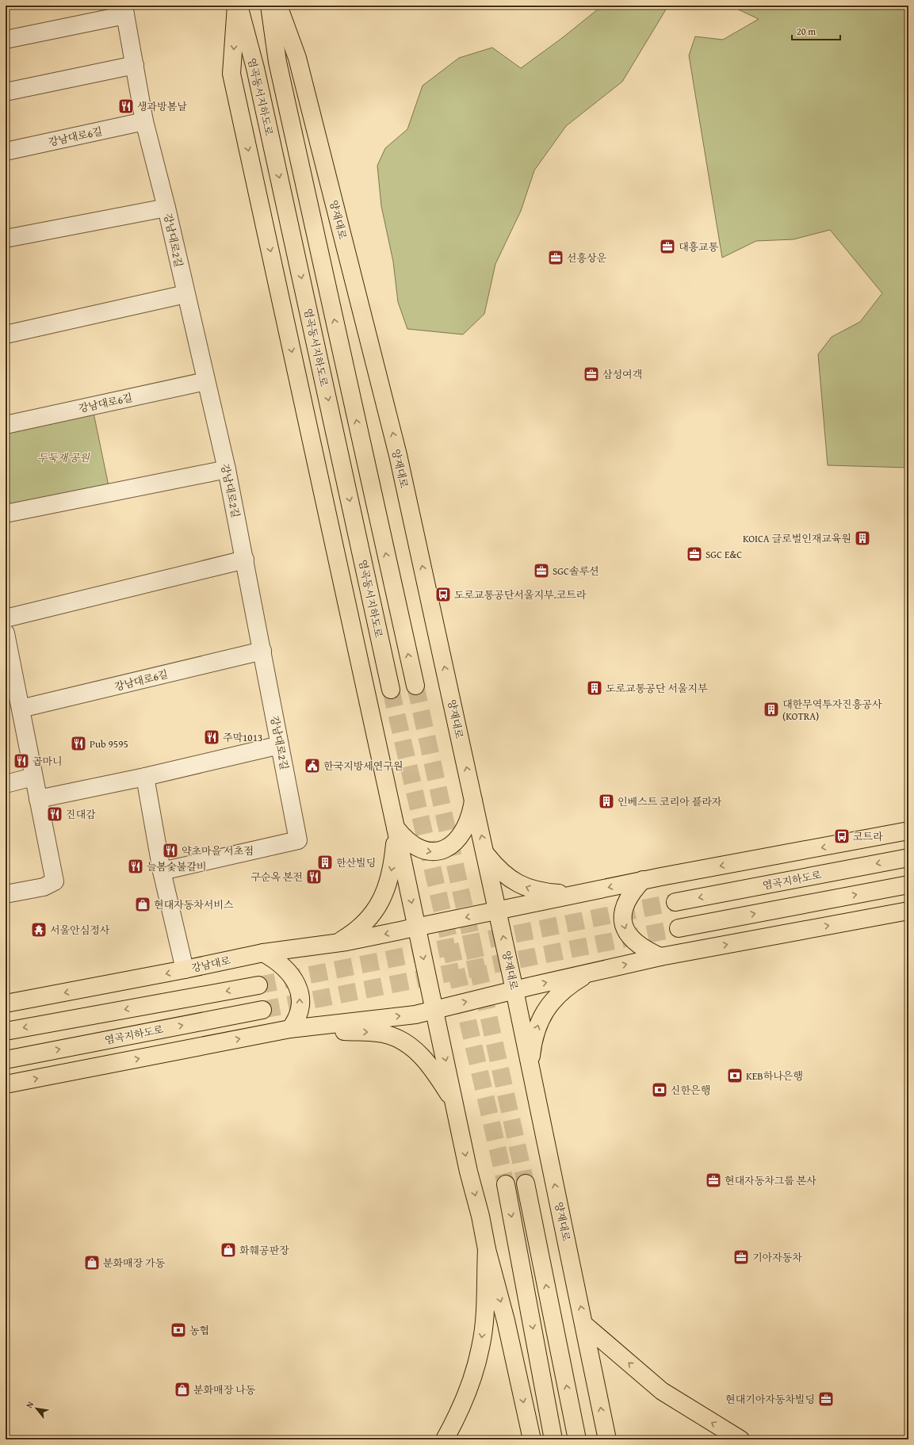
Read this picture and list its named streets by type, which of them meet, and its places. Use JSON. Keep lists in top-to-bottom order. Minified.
{"streets":{"main road":["염곡동서지하도로","양재대로","염곡지하도로","강남대로"],"street":["강남대로6길","강남대로2길"]},"crossings":[["강남대로6길","강남대로2길"],["양재대로","강남대로"]],"parks":["두둑재 공원"],"places":{"restaurant":["생과방봄날","주막1013","Pub 9595","곱마니","진대감","약초마을 서초점","늘봄숯불갈비","구순옥 본전"],"office":["대흥교통","선흥상운","삼성여객","SGC E&C","SGC솔루션","현대자동차그룹 본사","기아자동차","현대기아자동차빌딩"],"building":["KOICA 글로벌인재교육원","도로교통공단 서울지부","대한무역투자진흥공사 (KOTRA)","인베스트 코리아 플라자","한산빌딩"],"bus stop":["도로교통공단서울지부.코트라","코트라"],"public building":["한국지방세연구원"],"shop":["현대자동차서비스","화훼공판장","분화매장 가동","분화매장 나동"],"temple":["서울안심정사"],"bank":["KEB하나은행","신한은행","농협"]},"scale_bar":"20 m","north":"top left"}
